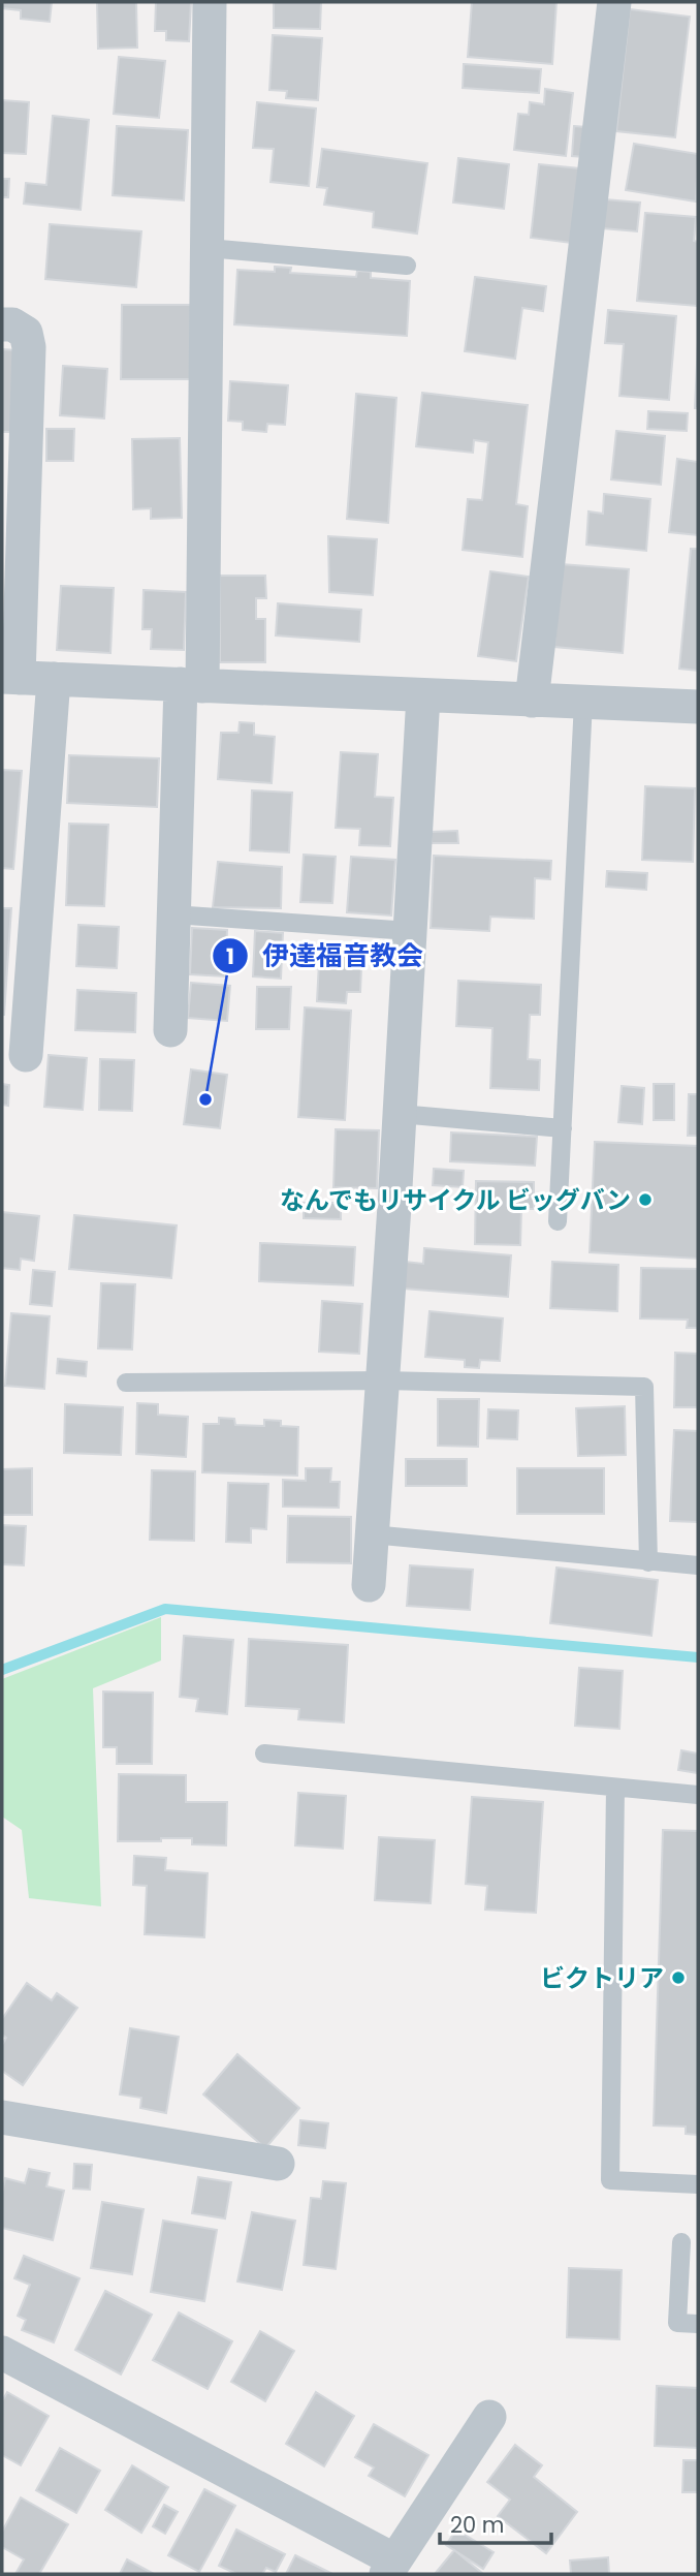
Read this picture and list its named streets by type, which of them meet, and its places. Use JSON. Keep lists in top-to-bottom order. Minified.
{"places":["伊達福音教会","なんでもリサイクル ビッグバン","ビクトリア"],"scale_bar":"20 m"}
